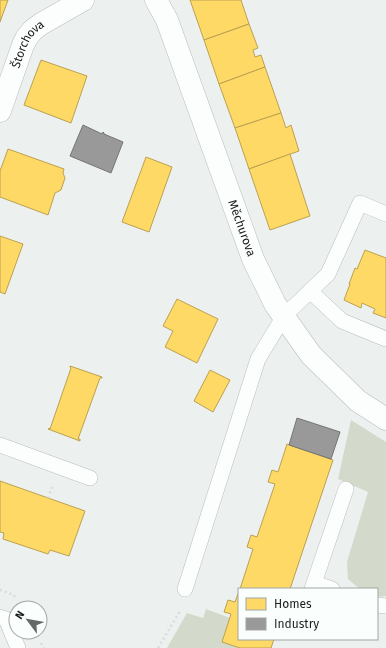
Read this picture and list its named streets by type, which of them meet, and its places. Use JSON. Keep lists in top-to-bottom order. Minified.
{"streets":{"street":["Štorchova","Měchurova"]},"legend":["Homes","Industry"],"north":"top left"}
